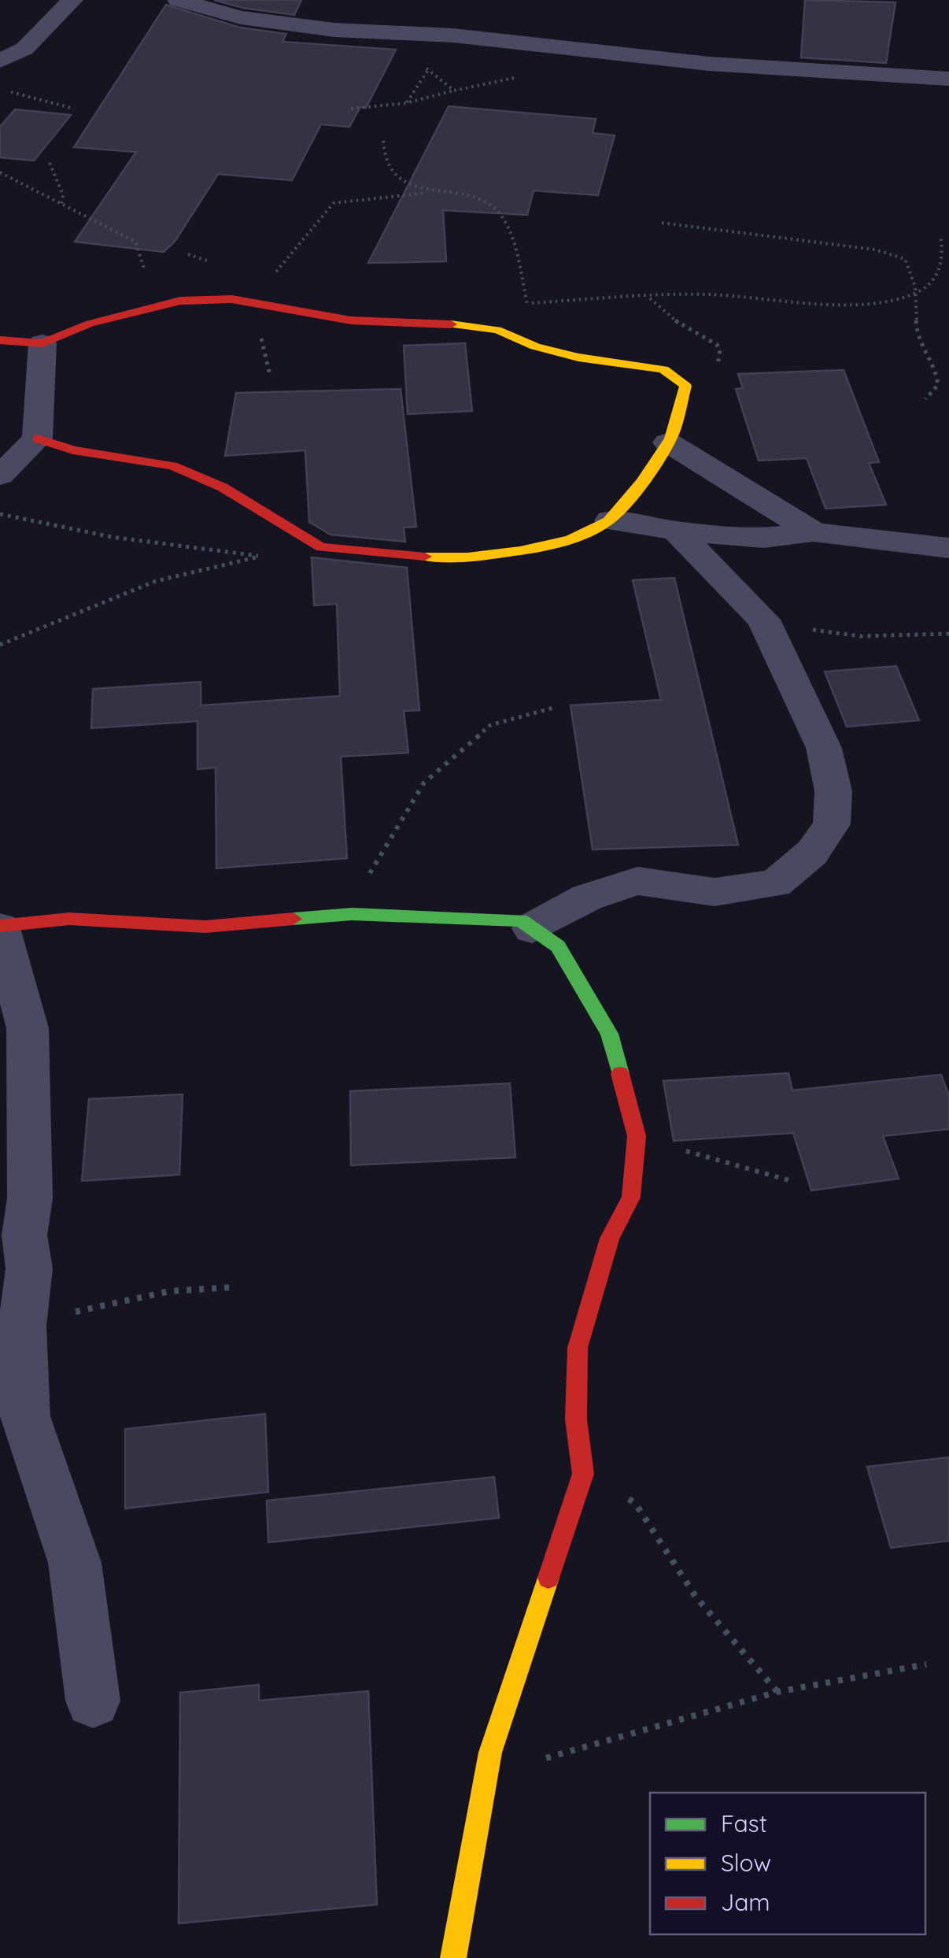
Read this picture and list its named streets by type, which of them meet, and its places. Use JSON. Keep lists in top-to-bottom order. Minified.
{"legend":["Fast","Slow","Jam"]}
